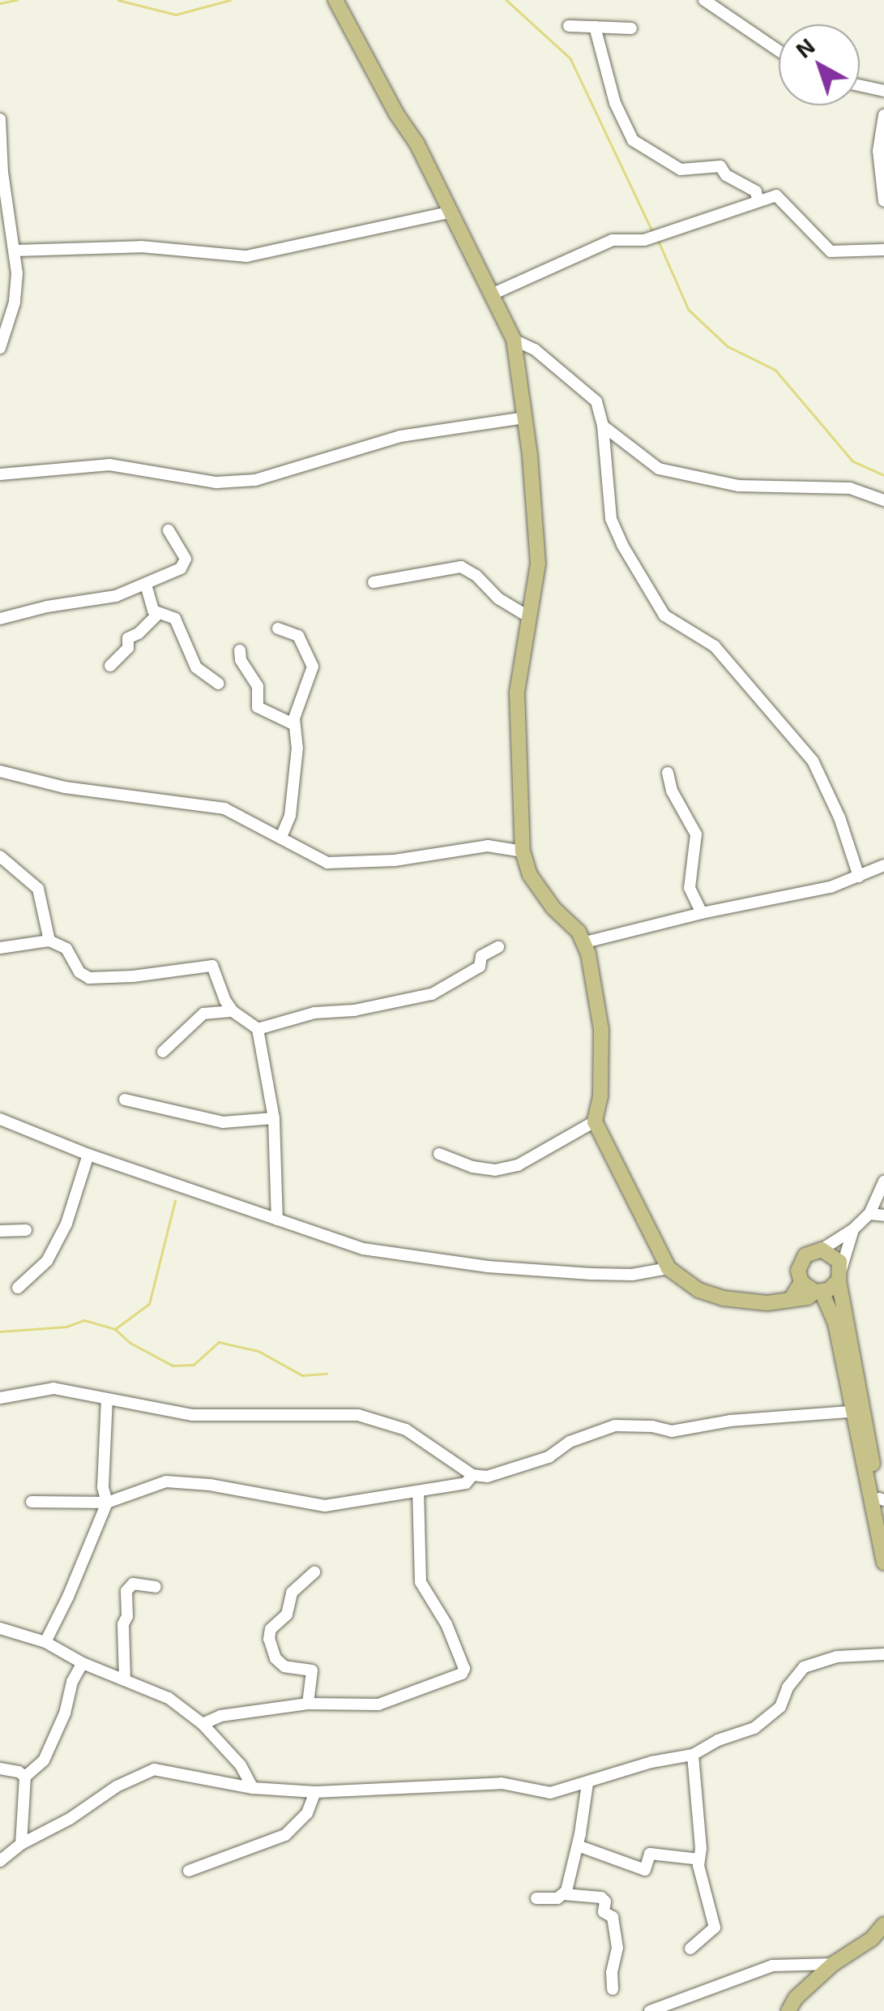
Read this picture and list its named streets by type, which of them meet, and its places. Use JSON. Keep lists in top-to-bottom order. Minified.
{"north":"top left"}
